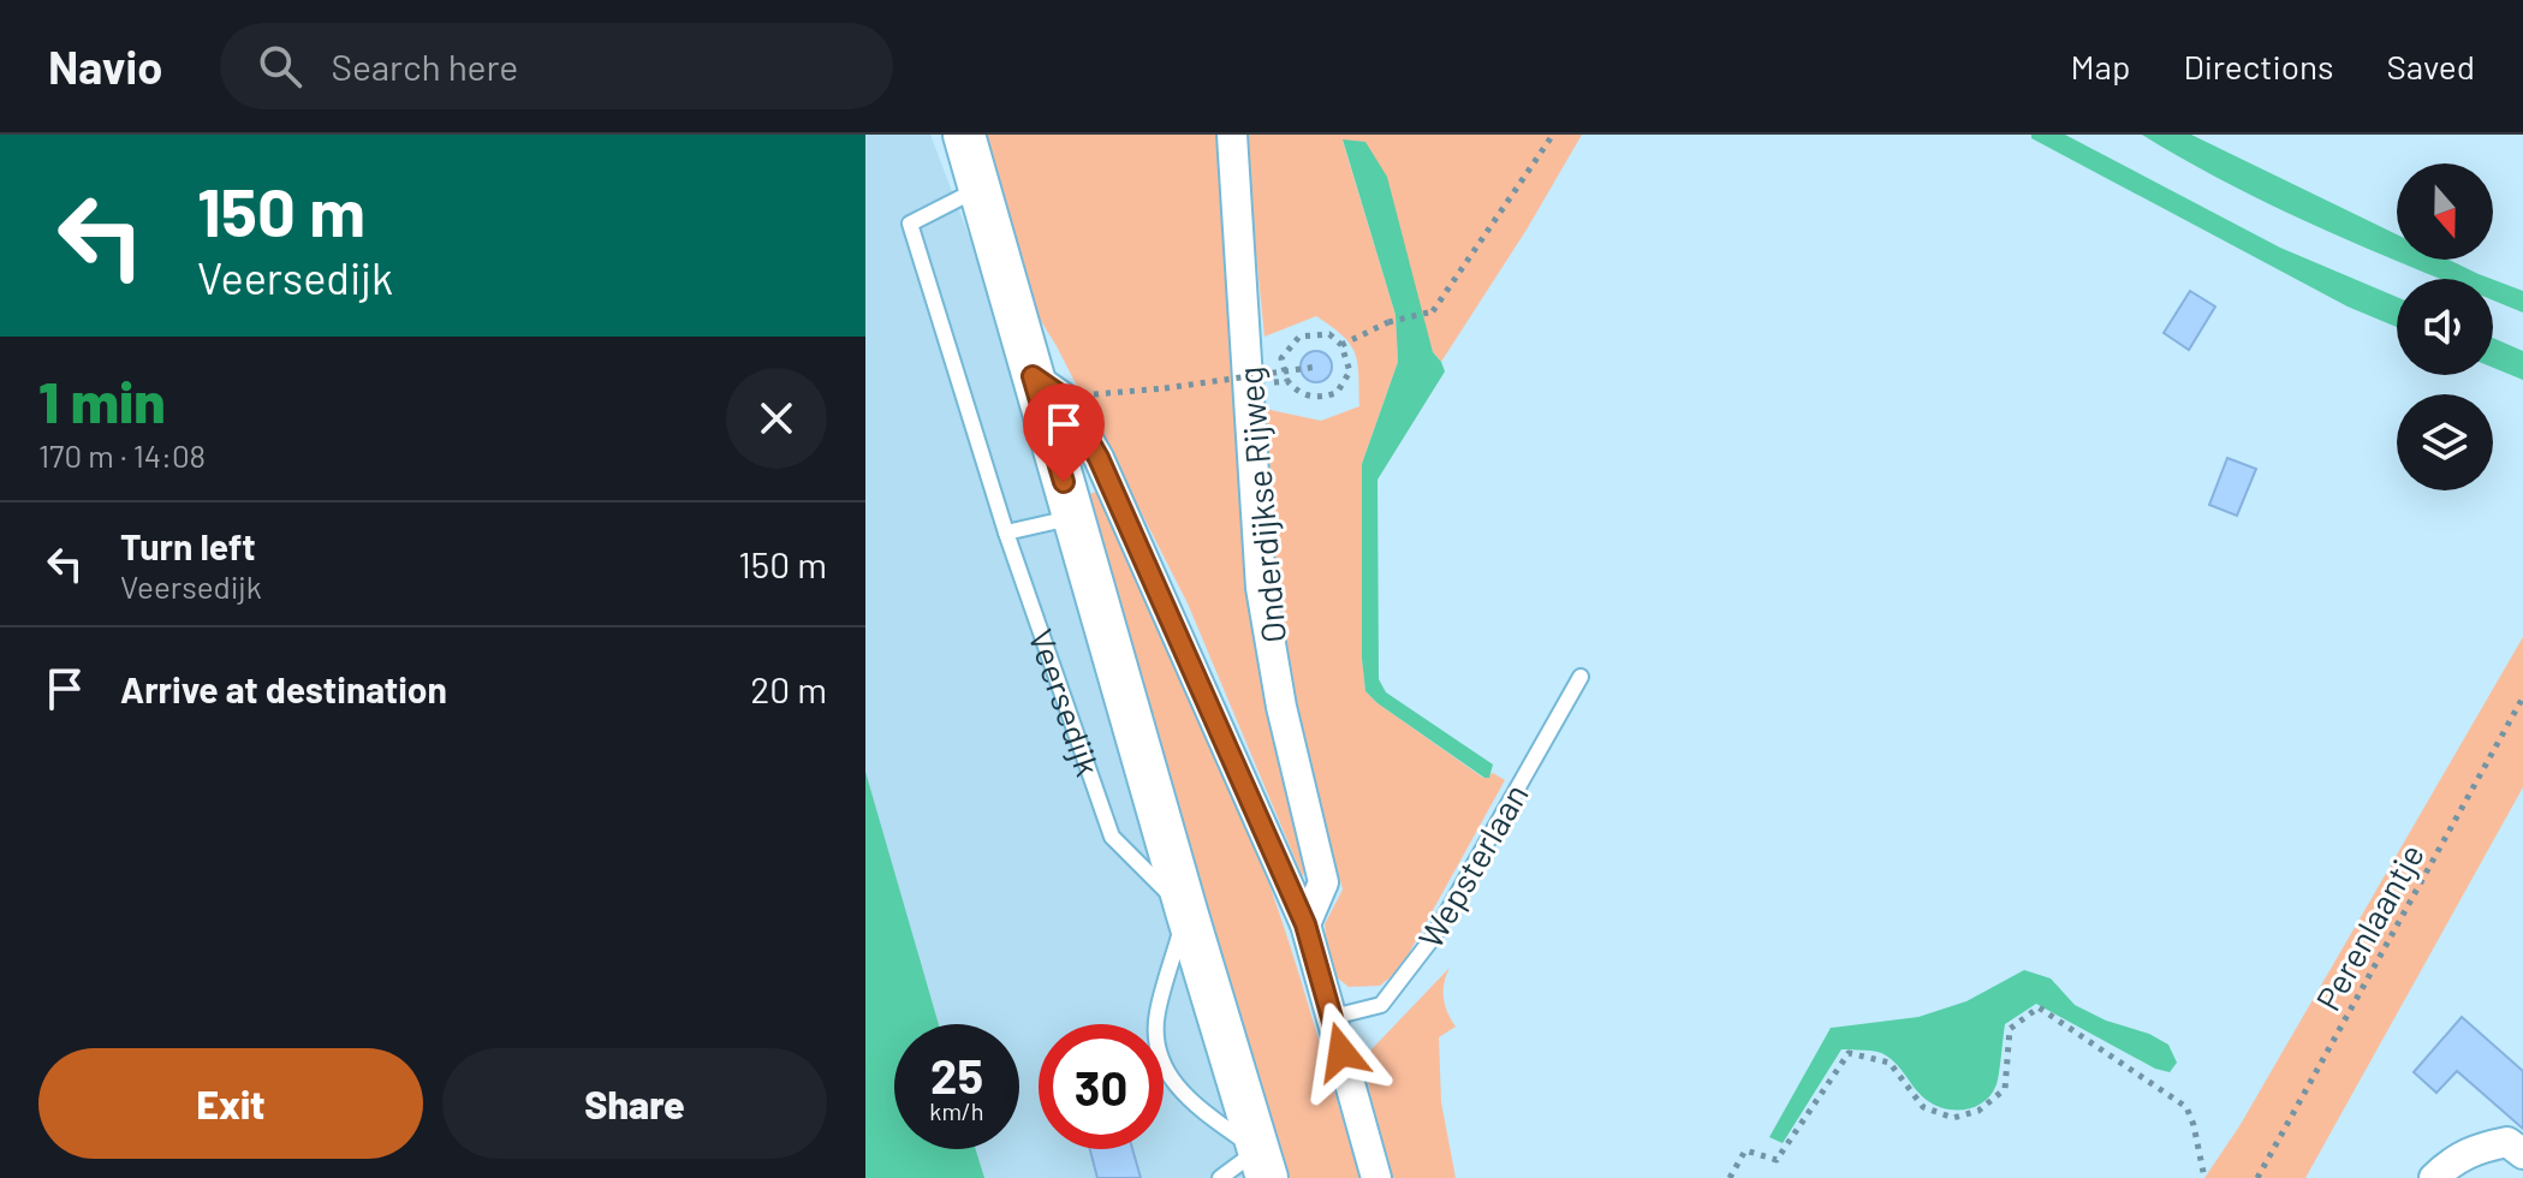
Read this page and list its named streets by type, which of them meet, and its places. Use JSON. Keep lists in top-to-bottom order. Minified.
{"streets":{"main road":["Veersedijk"],"street":["Onderdijkse Rijweg"],"lane":["Wepsterlaan"],"path":["Perenlaantje"]},"north":"bottom","page":{"header":"Navio","search":"Search here","nav":["Map","Directions","Saved"],"turn":["150 m","Veersedijk"],"heading":["1 min","170 m · 14:08"],"list":[{"name":"Turn left","note":"Veersedijk","value":"150 m"},{"name":"Arrive at destination","value":"20 m"}],"speed":"25 km/h","limit":"30","buttons":["Exit","Share"]}}
